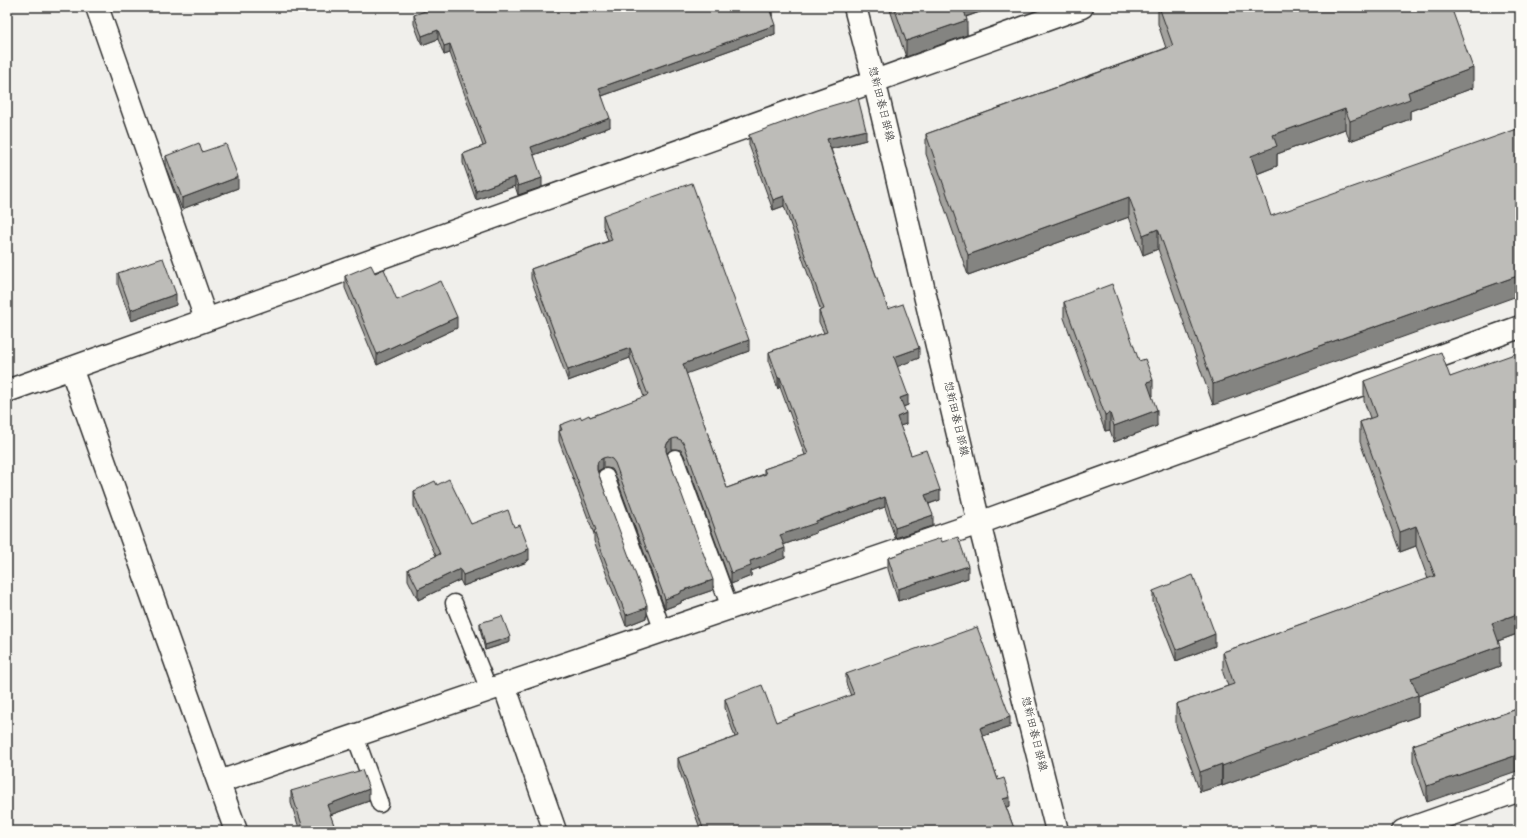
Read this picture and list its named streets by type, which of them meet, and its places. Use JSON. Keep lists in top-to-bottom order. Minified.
{"streets":{"street":["惣新田春日部線"]}}
